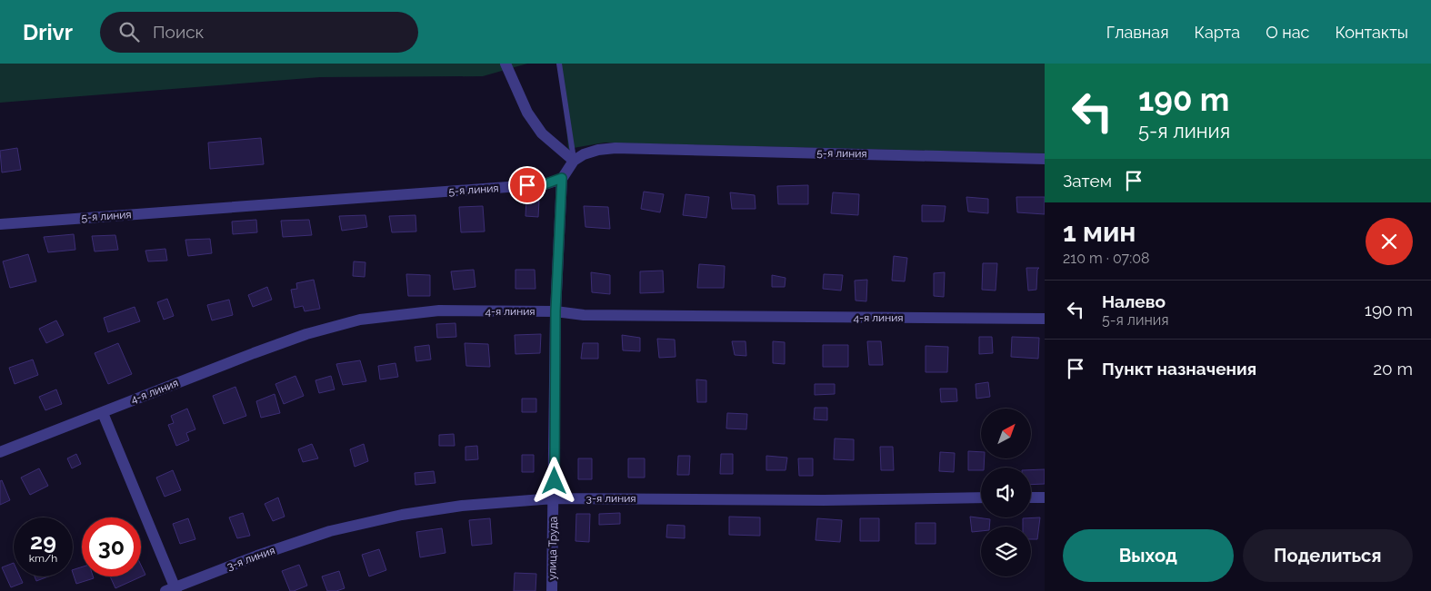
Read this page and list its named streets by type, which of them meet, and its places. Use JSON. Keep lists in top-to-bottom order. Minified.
{"streets":{"street":["5-я линия","4-я линия","3-я линия","улица Труда"]},"crossings":[["5-я линия","улица Труда"],["4-я линия","улица Труда"],["3-я линия","улица Труда"]],"north":"top right","page":{"header":"Drivr","search":"Поиск","nav":["Главная","Карта","О нас","Контакты"],"turn":["190 m","5-я линия"],"then":"Затем","heading":["1 мин","210 m · 07:08"],"list":[{"name":"Налево","note":"5-я линия","value":"190 m"},{"name":"Пункт назначения","value":"20 m"}],"speed":"29 km/h","limit":"30","buttons":["Выход","Поделиться"]}}
